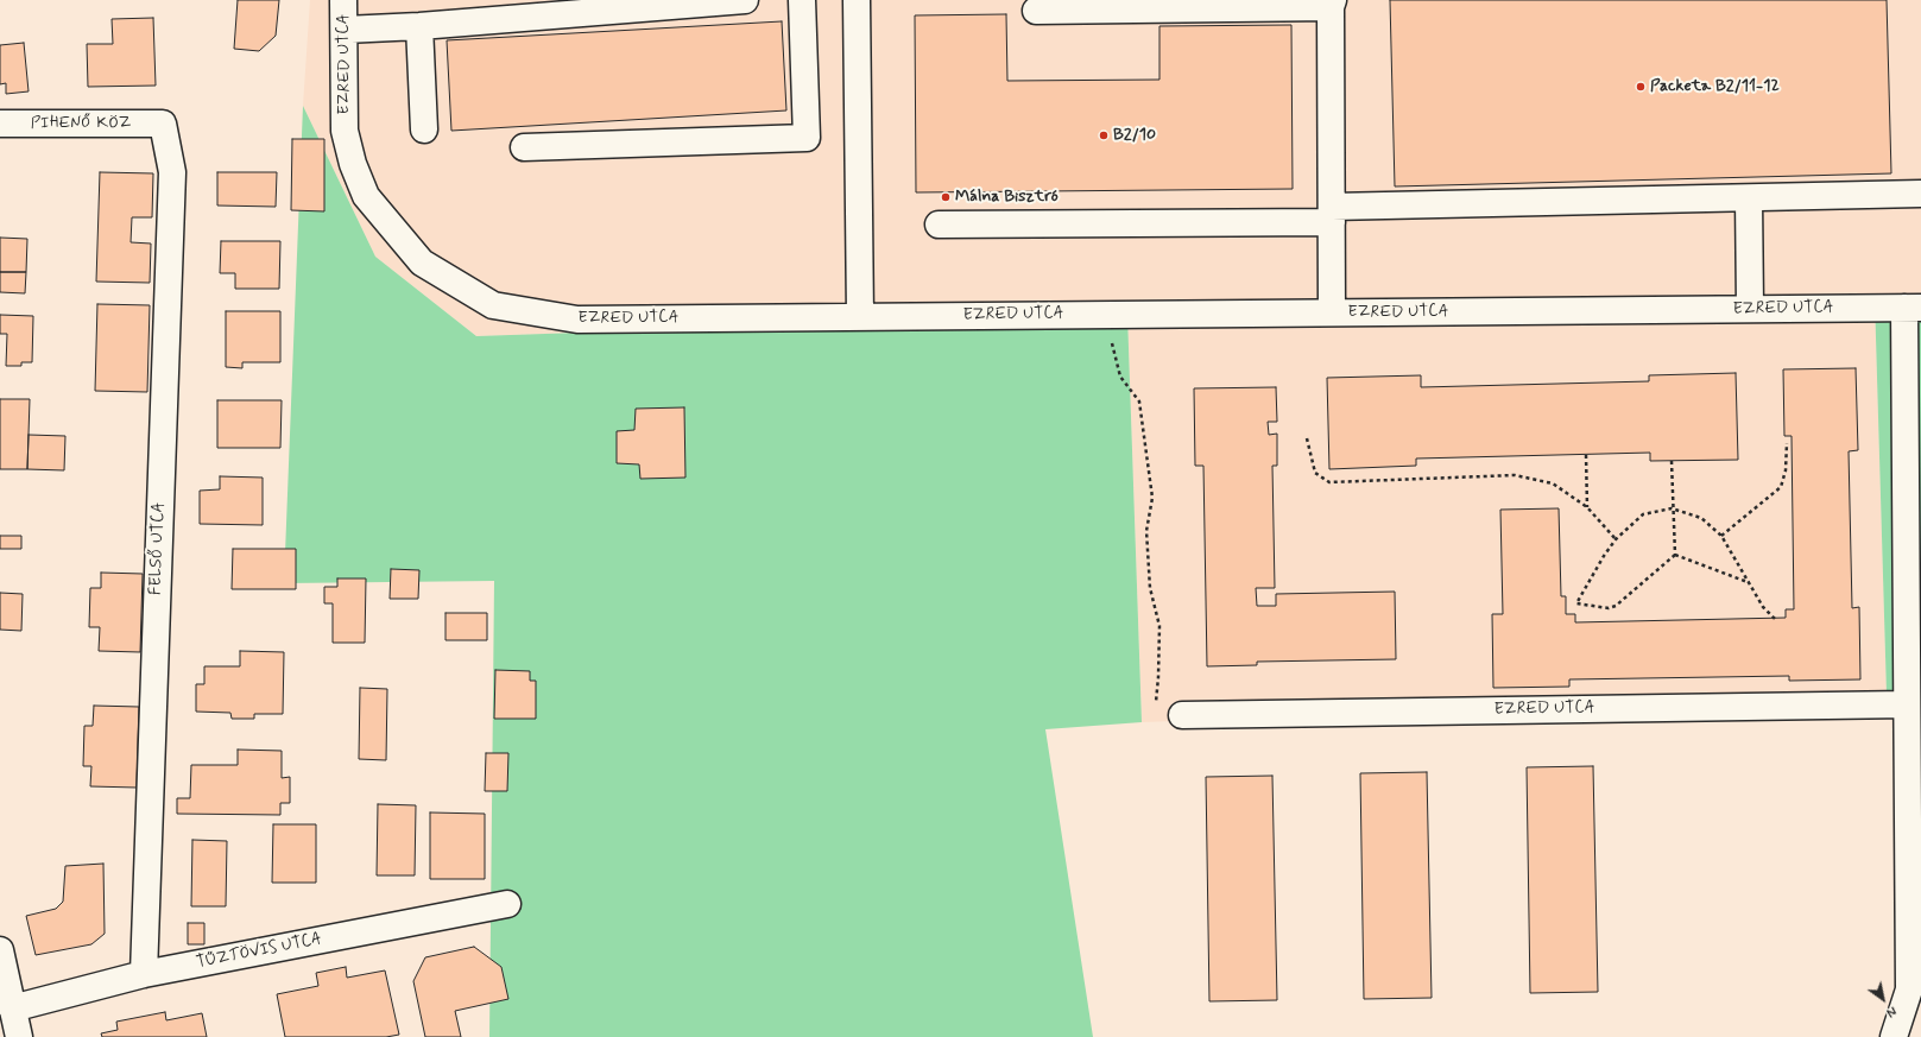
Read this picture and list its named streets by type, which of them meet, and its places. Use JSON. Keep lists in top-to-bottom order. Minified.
{"streets":{"street":["EZRED UTCA","PIHENŐ KÖZ","FELSŐ UTCA","TŰZTÖVIS UTCA"]},"crossings":[["PIHENŐ KÖZ","FELSŐ UTCA"],["FELSŐ UTCA","TŰZTÖVIS UTCA"]],"places":["Packeta B2/11-12","B2/10","Málna Bisztró"],"north":"bottom right"}
